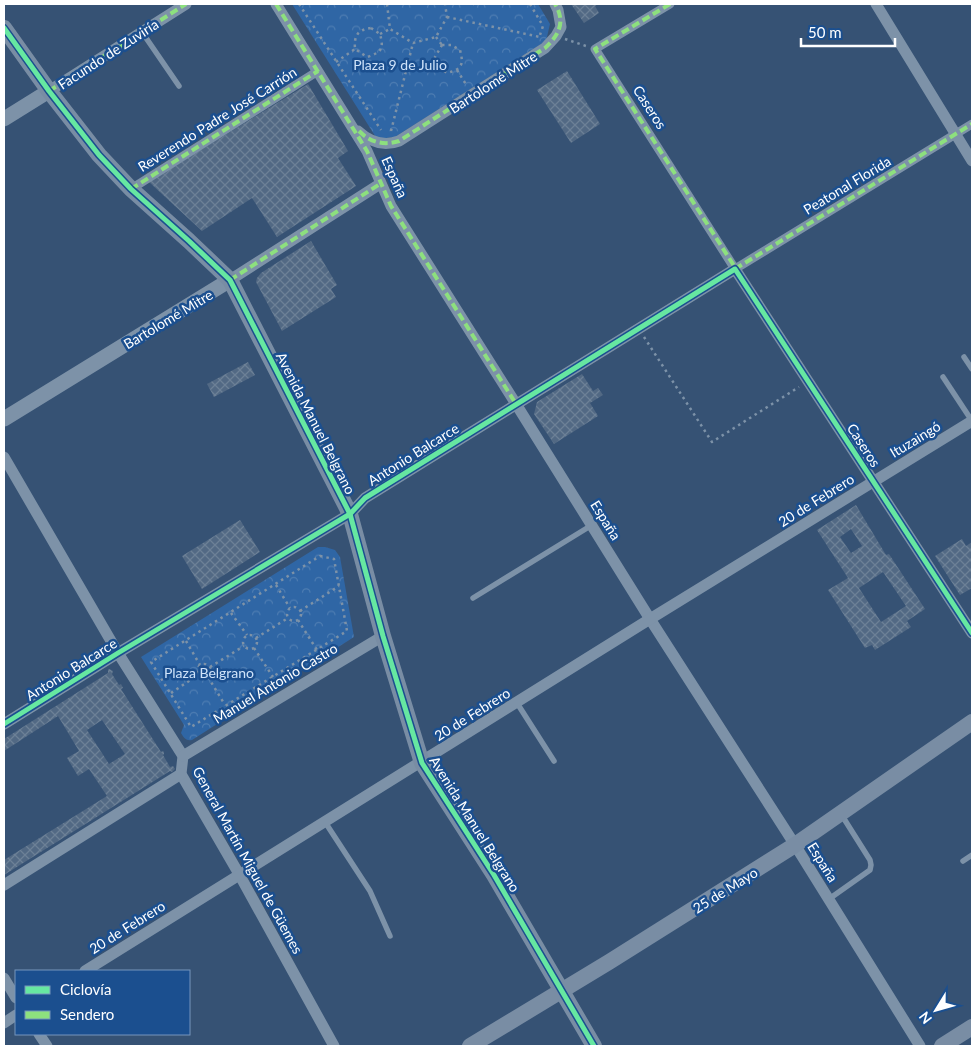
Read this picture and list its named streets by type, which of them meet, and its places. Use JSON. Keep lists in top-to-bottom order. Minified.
{"streets":{"main road":["Avenida Manuel Belgrano","25 de Mayo"],"street":["Facundo de Zuviría","Bartolomé Mitre","Caseros","Reverendo Padre José Carrión","España","Peatonal Florida","Ituzaingó","Antonio Balcarce","20 de Febrero","Manuel Antonio Castro","General Martín Miguel de Güemes"]},"crossings":[["Facundo de Zuviría","Avenida Manuel Belgrano"],["Bartolomé Mitre","España"],["Bartolomé Mitre","Avenida Manuel Belgrano"],["Caseros","Peatonal Florida"],["Caseros","Ituzaingó"],["Caseros","Antonio Balcarce"],["Caseros","20 de Febrero"],["Reverendo Padre José Carrión","España"],["Reverendo Padre José Carrión","Avenida Manuel Belgrano"],["España","Antonio Balcarce"],["España","20 de Febrero"],["España","25 de Mayo"],["Peatonal Florida","Antonio Balcarce"],["Avenida Manuel Belgrano","Antonio Balcarce"],["Avenida Manuel Belgrano","20 de Febrero"],["Avenida Manuel Belgrano","Manuel Antonio Castro"],["Avenida Manuel Belgrano","25 de Mayo"],["Ituzaingó","20 de Febrero"],["Antonio Balcarce","General Martín Miguel de Güemes"],["20 de Febrero","General Martín Miguel de Güemes"],["Manuel Antonio Castro","General Martín Miguel de Güemes"]],"parks":["Plaza 9 de Julio","Plaza Belgrano"],"legend":["Ciclovía","Sendero"],"scale_bar":"50 m","north":"bottom left"}
